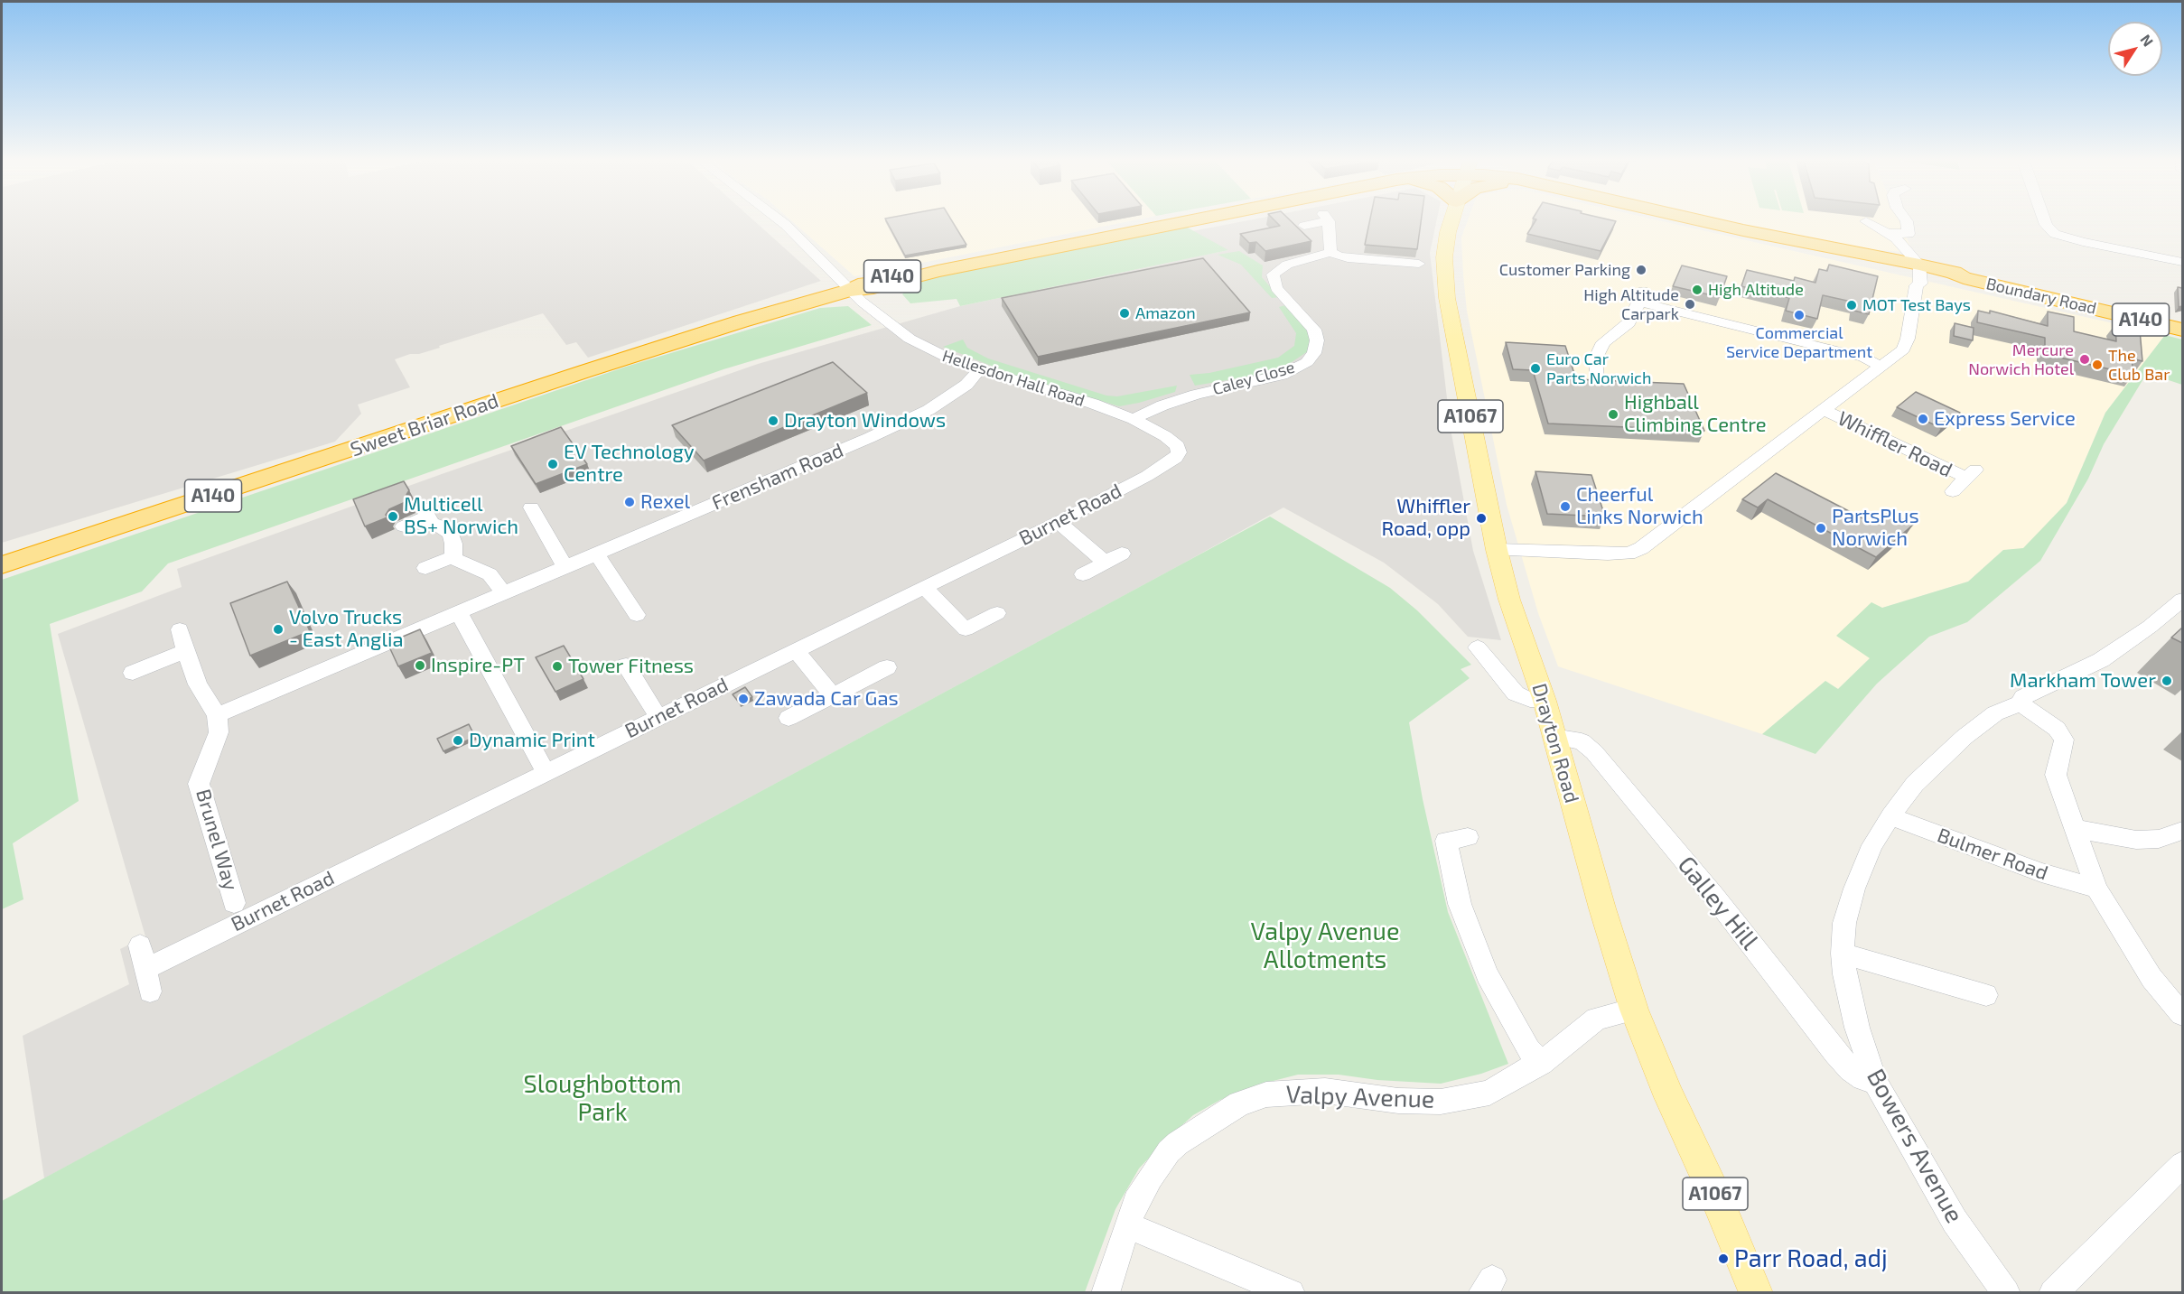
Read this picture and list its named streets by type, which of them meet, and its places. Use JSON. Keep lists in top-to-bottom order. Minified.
{"streets":{"highway":["A140","Boundary Road","Sweet Briar Road"],"main road":["A1067","Drayton Road"],"street":["Hellesdon Hall Road","Caley Close","Whiffler Road","Frensham Road","Burnet Road","Brunel Way","Bulmer Road","Galley Hill","Valpy Avenue","Bowers Avenue"]},"crossings":[["Boundary Road","Whiffler Road"],["Hellesdon Hall Road","Caley Close"],["Hellesdon Hall Road","Sweet Briar Road"],["Hellesdon Hall Road","Frensham Road"],["Hellesdon Hall Road","Burnet Road"],["Whiffler Road","Drayton Road"],["Frensham Road","Brunel Way"],["Drayton Road","Galley Hill"],["Drayton Road","Valpy Avenue"],["Bulmer Road","Bowers Avenue"],["Galley Hill","Bowers Avenue"]],"parks":["Valpy Avenue Allotments","Sloughbottom Park"],"places":["Customer Parking","High Altitude","High Altitude Carpark","MOT Test Bays","Amazon","Commercial Service Department","Mercure Norwich Hotel","The Club Bar","Euro Car Parts Norwich","Highball Climbing Centre","Express Service","Drayton Windows","EV Technology Centre","Rexel","Cheerful Links Norwich","Multicell BS+ Norwich","Whiffler Road, opp","PartsPlus Norwich","Volvo Trucks - East Anglia","Inspire-PT","Tower Fitness","Markham Tower","Zawada Car Gas","Dynamic Print","Parr Road, adj"],"north":"top right"}
